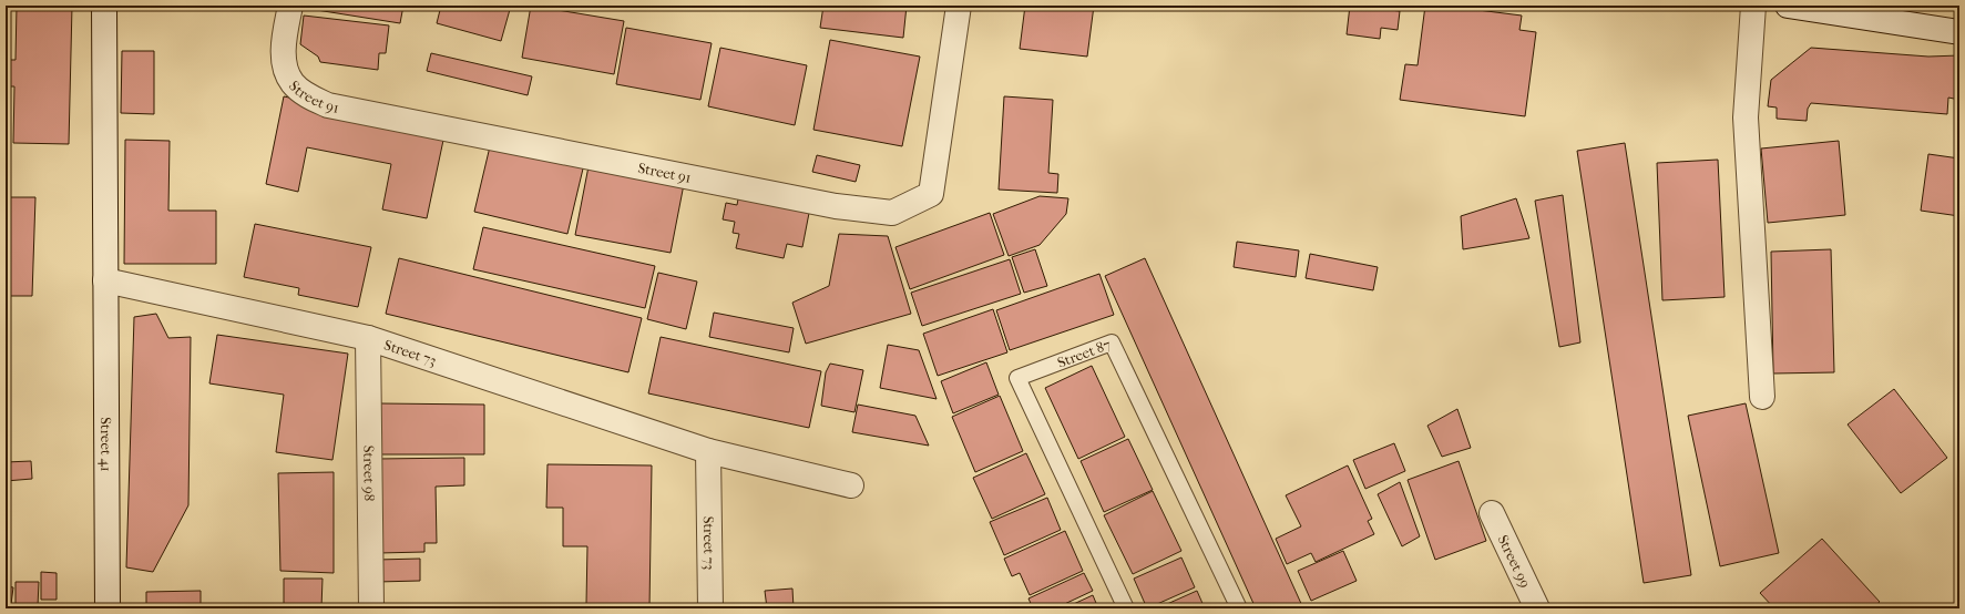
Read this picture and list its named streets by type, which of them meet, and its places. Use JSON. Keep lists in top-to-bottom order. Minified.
{"streets":{"street":["Street 91","Street 73","Street 41","Street 98","Street 99"],"lane":["Street 87"]},"crossings":[["Street 73","Street 41"],["Street 73","Street 98"]]}
